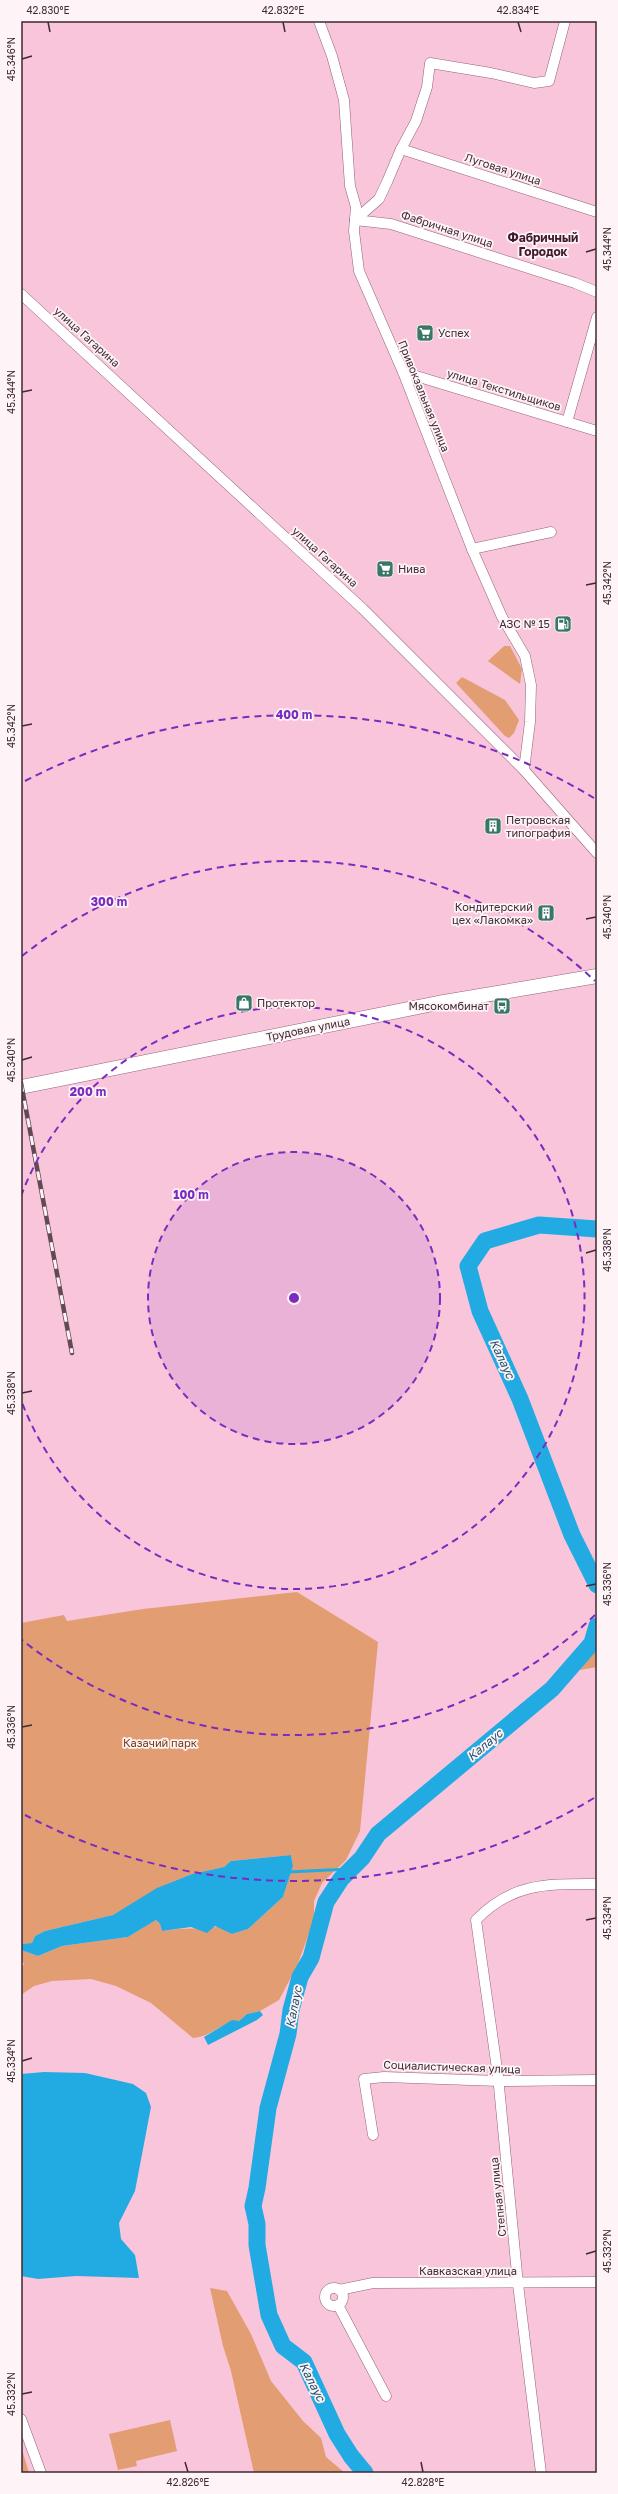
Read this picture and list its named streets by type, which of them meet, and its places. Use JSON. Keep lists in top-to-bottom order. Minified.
{"streets":{"main road":["Трудовая улица"],"street":["Луговая улица","Фабричная улица","улица Гагарина","улица Текстильщиков","Привокзальная улица","Социалистическая улица","Степная улица","Кавказская улица"]},"crossings":[["Фабричная улица","Привокзальная улица"],["улица Гагарина","Привокзальная улица"],["улица Текстильщиков","Привокзальная улица"],["Социалистическая улица","Степная улица"],["Степная улица","Кавказская улица"]],"districts":["Фабричный Городок"],"water":["Калаус"],"parks":["Казачий парк"],"places":{"supermarket":["Успех","Нива"],"fuel station":["АЗС № 15"],"building":["Петровская типография","Кондитерский цех «Лакомка»"],"shop":["Протектор"],"bus stop":["Мясокомбинат"]},"coordinates":["42.830°E","42.832°E","42.834°E","45.346°N","45.344°N","45.342°N","45.340°N","45.338°N","45.336°N","45.334°N","45.332°N","42.826°E","42.828°E"],"rings":["400 m","300 m","200 m","100 m"]}
